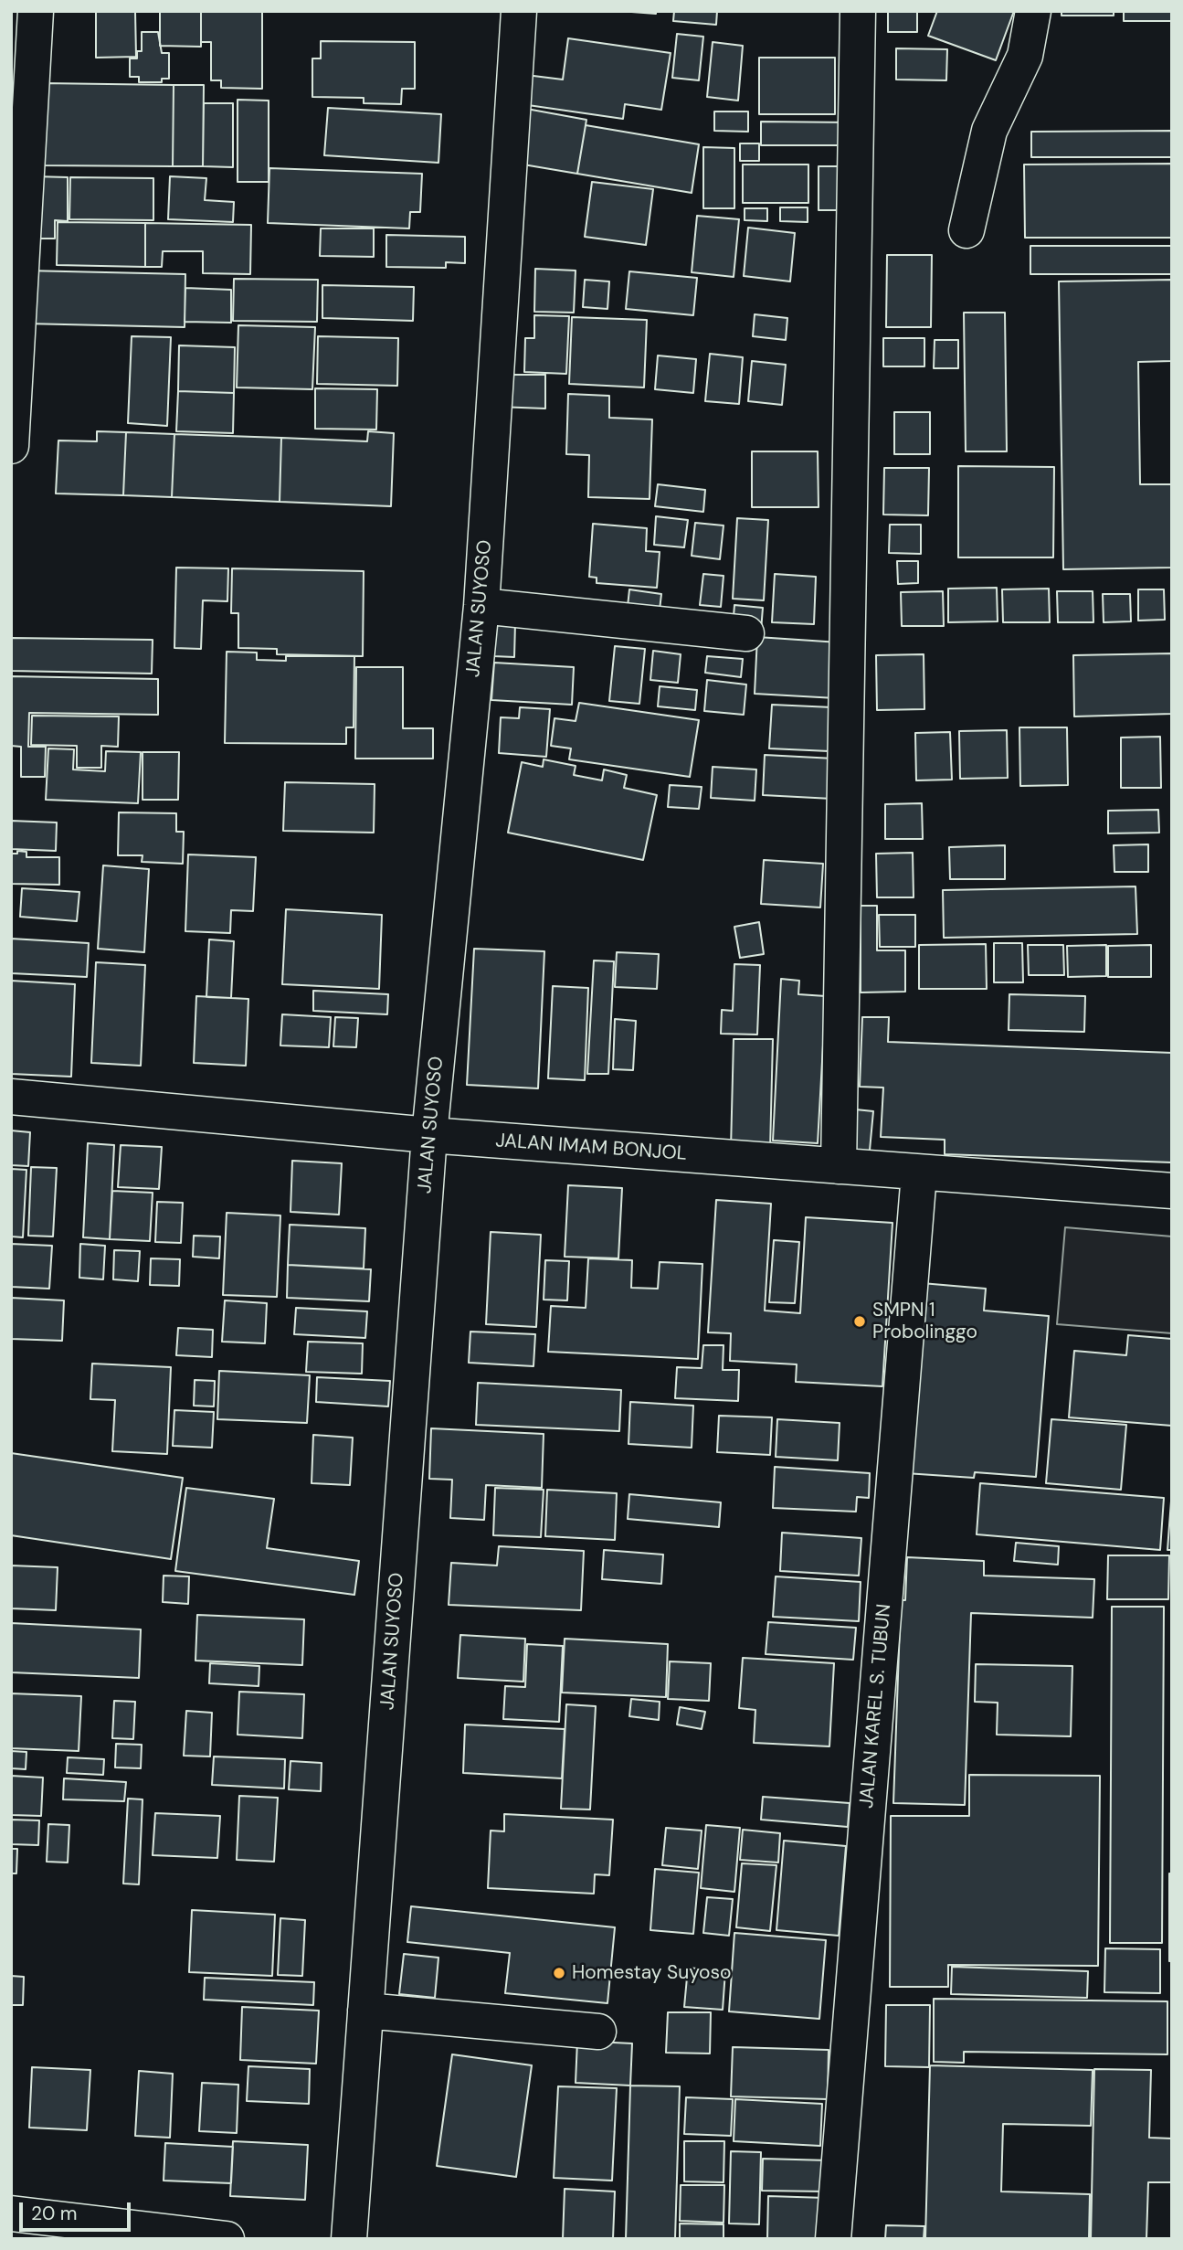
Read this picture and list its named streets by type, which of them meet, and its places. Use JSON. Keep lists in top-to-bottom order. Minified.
{"streets":{"street":["JALAN SUYOSO","JALAN IMAM BONJOL","JALAN KAREL S. TUBUN"]},"crossings":[["JALAN SUYOSO","JALAN IMAM BONJOL"],["JALAN IMAM BONJOL","JALAN KAREL S. TUBUN"]],"places":["SMPN 1 Probolinggo","Homestay Suyoso"],"scale_bar":"20 m"}
